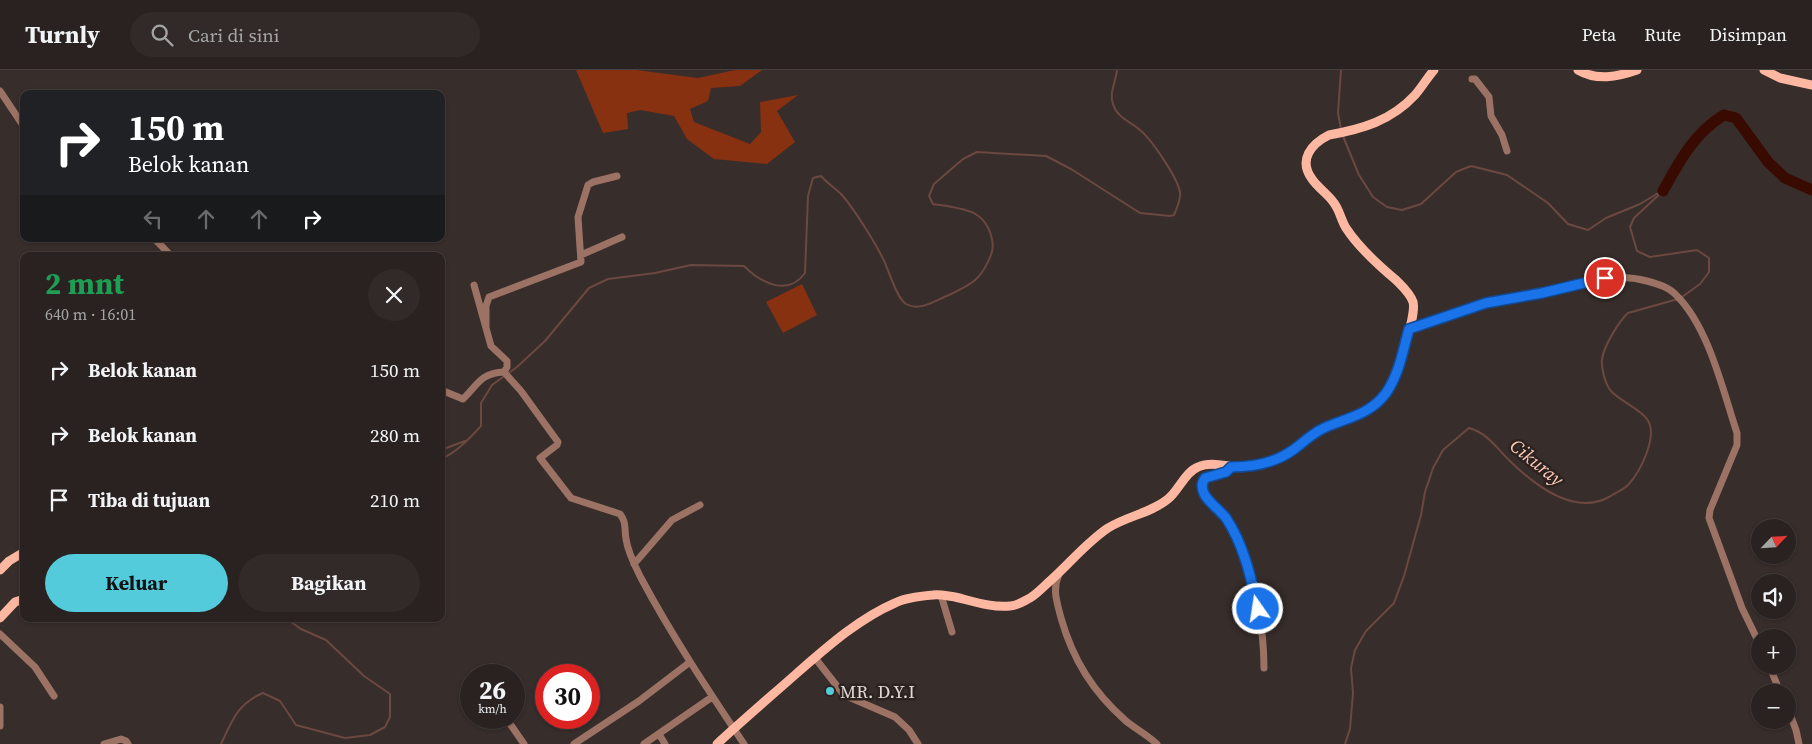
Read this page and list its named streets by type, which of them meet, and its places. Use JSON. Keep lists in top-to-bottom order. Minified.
{"water":["Cikuray"],"places":["MR. D.Y.I"],"north":"top right","page":{"header":"Turnly","search":"Cari di sini","nav":["Peta","Rute","Disimpan"],"turn":["150 m","Belok kanan"],"heading":["2 mnt","640 m · 16:01"],"list":[{"name":"Belok kanan","value":"150 m"},{"name":"Belok kanan","value":"280 m"},{"name":"Tiba di tujuan","value":"210 m"}],"map_buttons":["+","−"],"buttons":["Keluar","Bagikan"],"speed":"26 km/h","limit":"30"}}
